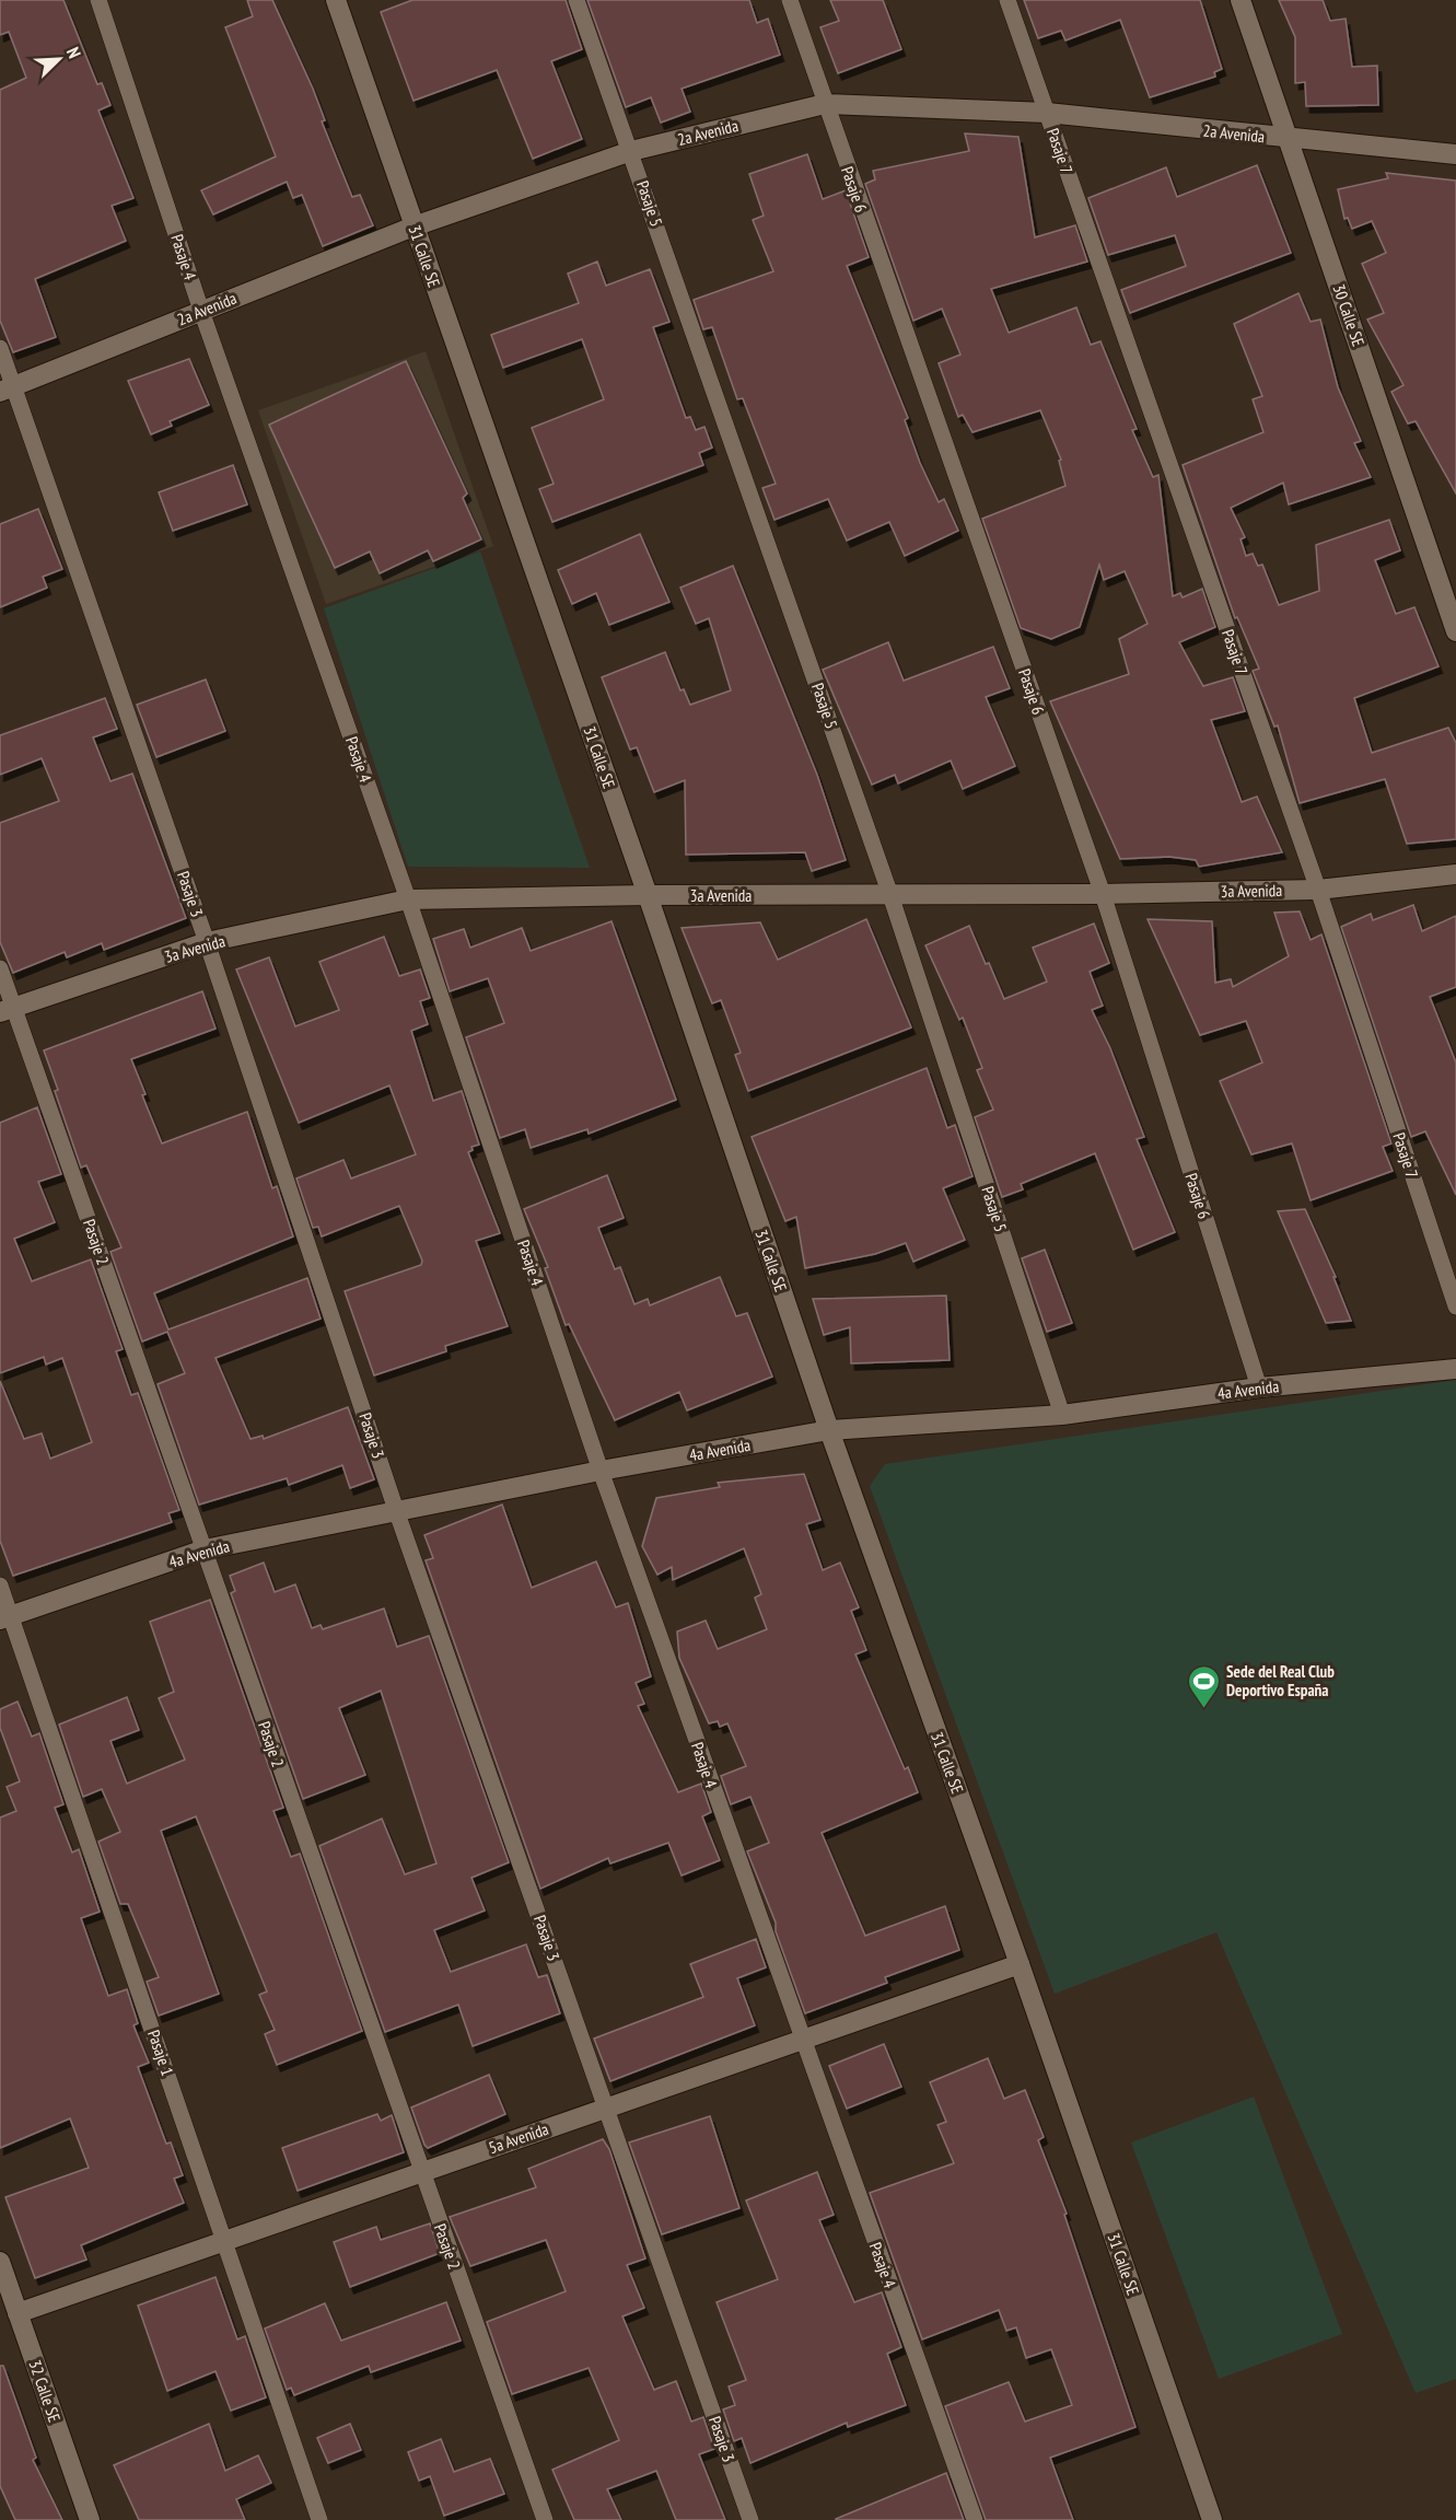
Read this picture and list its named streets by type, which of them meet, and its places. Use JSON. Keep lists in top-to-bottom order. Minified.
{"streets":{"street":["2a Avenida","31 Calle SE","30 Calle SE","3a Avenida","4a Avenida","5a Avenida","32 Calle SE"],"lane":["Pasaje 7","Pasaje 6","Pasaje 5","Pasaje 4","Pasaje 3","Pasaje 2","Pasaje 1"]},"crossings":[["2a Avenida","Pasaje 7"],["2a Avenida","Pasaje 6"],["2a Avenida","Pasaje 5"],["2a Avenida","31 Calle SE"],["2a Avenida","Pasaje 4"],["2a Avenida","30 Calle SE"],["2a Avenida","Pasaje 3"],["Pasaje 7","3a Avenida"],["Pasaje 6","3a Avenida"],["Pasaje 6","4a Avenida"],["Pasaje 5","3a Avenida"],["Pasaje 5","4a Avenida"],["31 Calle SE","3a Avenida"],["31 Calle SE","4a Avenida"],["31 Calle SE","5a Avenida"],["Pasaje 4","3a Avenida"],["Pasaje 4","4a Avenida"],["Pasaje 4","5a Avenida"],["3a Avenida","Pasaje 3"],["3a Avenida","Pasaje 2"],["Pasaje 3","4a Avenida"],["Pasaje 3","5a Avenida"],["Pasaje 2","4a Avenida"],["Pasaje 2","5a Avenida"],["4a Avenida","Pasaje 1"],["Pasaje 1","5a Avenida"],["5a Avenida","32 Calle SE"]],"places":{"sports":["Sede del Real Club Deportivo España"]},"north":"top right"}
